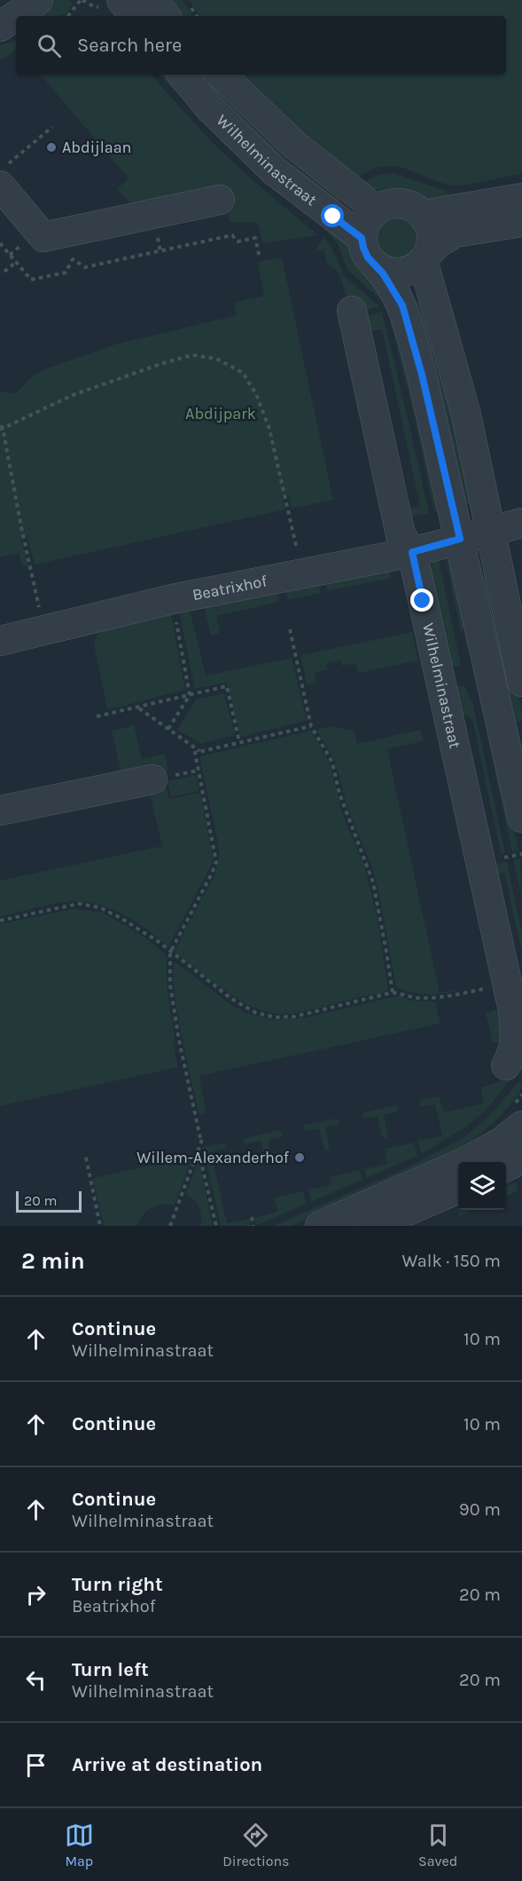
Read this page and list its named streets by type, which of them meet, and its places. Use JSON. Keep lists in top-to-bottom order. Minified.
{"streets":{"street":["Wilhelminastraat","Beatrixhof"]},"crossings":[["Wilhelminastraat","Beatrixhof"]],"parks":["Abdijpark"],"places":["Abdijlaan","Willem-Alexanderhof"],"scale_bar":"20 m","page":{"search":"Search here","scale":"20 m","heading":["2 min","Walk · 150 m"],"list":[["Continue","Wilhelminastraat","10 m"],["Continue","10 m"],["Continue","Wilhelminastraat","90 m"],["Turn right","Beatrixhof","20 m"],["Turn left","Wilhelminastraat","20 m"],"Arrive at destination"],"nav":["Map","Directions","Saved"]}}
